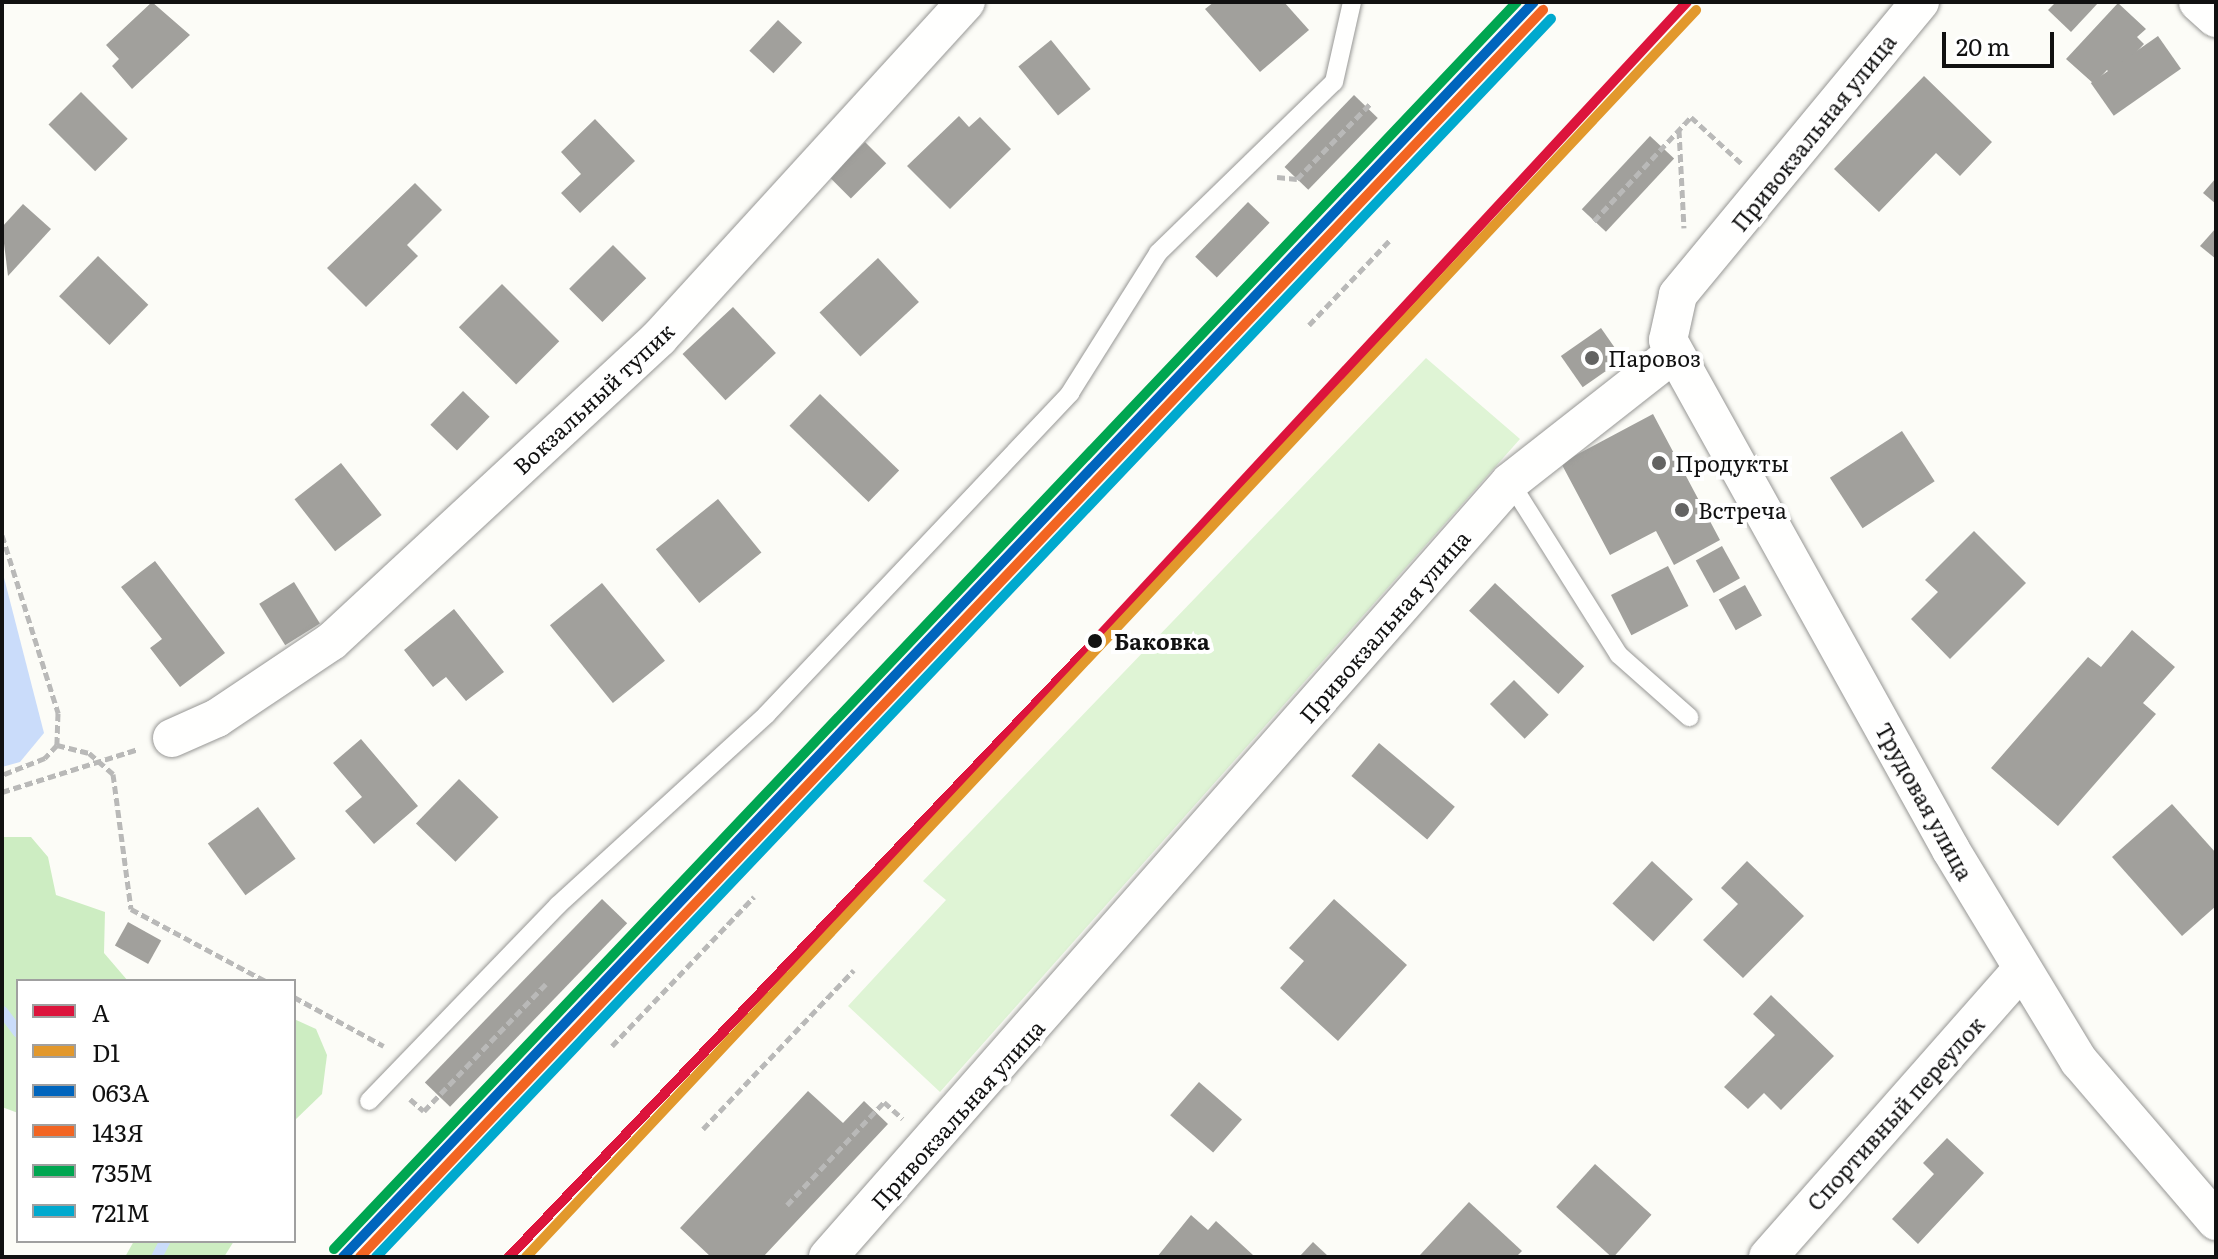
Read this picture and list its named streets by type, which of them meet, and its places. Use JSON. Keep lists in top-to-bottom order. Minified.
{"streets":{"street":["Привокзальная улица","Вокзальный тупик","Трудовая улица","Спортивный переулок"]},"crossings":[["Привокзальная улица","Трудовая улица"],["Трудовая улица","Спортивный переулок"]],"places":["Паровоз","Продукты","Встреча","Баковка"],"lines":["transit line A","transit line 063А","transit line 735М","transit line D1","transit line 143Я","transit line 721М"],"legend":["A","D1","063А","143Я","735М","721М"],"scale_bar":"20 m"}
